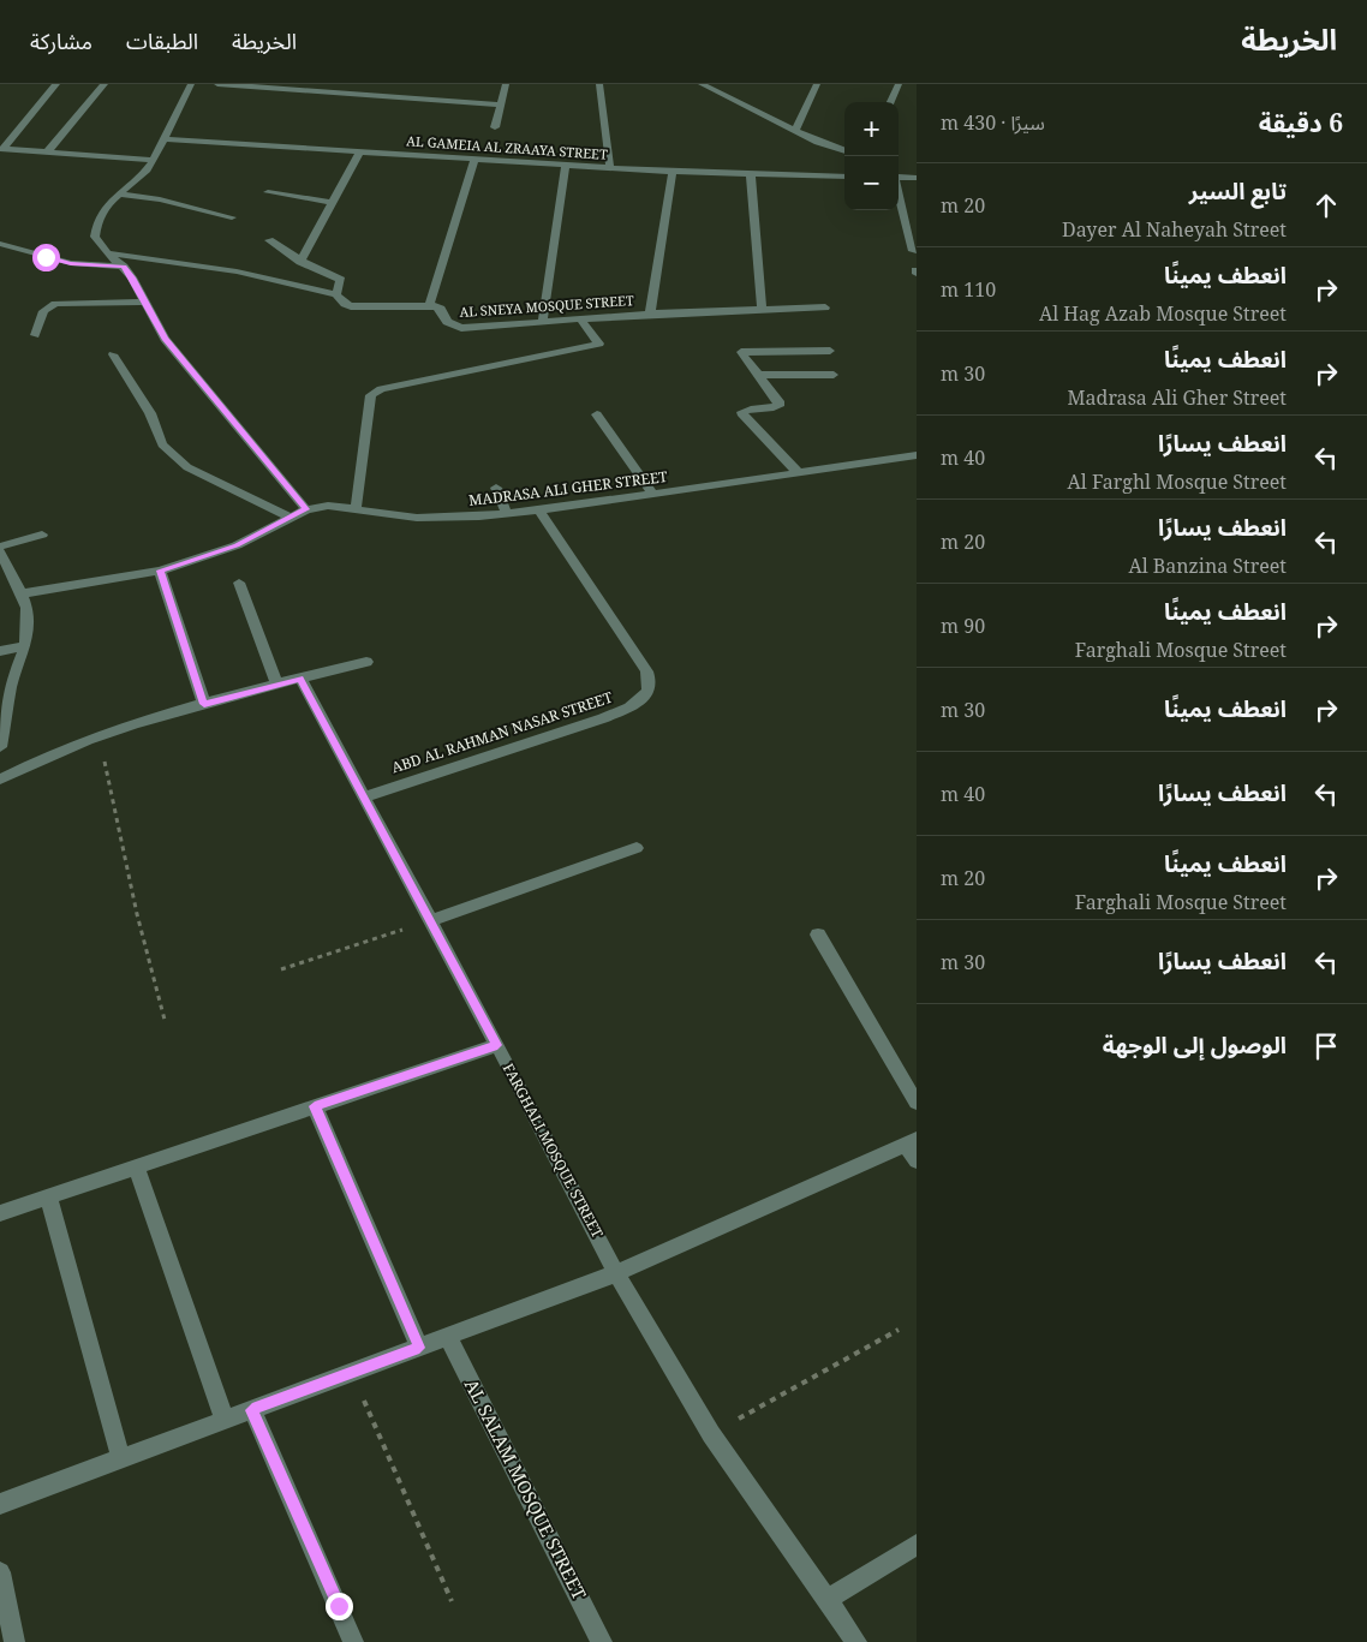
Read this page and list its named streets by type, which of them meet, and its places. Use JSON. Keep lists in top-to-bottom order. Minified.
{"streets":{"street":["AL GAMEIA AL ZRAAYA STREET","AL SNEYA MOSQUE STREET","MADRASA ALI GHER STREET","ABD AL RAHMAN NASAR STREET","FARGHALI MOSQUE STREET","AL SALAM MOSQUE STREET"]},"crossings":[["MADRASA ALI GHER STREET","ABD AL RAHMAN NASAR STREET"],["ABD AL RAHMAN NASAR STREET","FARGHALI MOSQUE STREET"]],"page":{"header":"الخريطة","nav":["الخريطة","الطبقات","مشاركة"],"heading":["6 دقيقة","سيرًا · 430 m"],"map_buttons":["+","−"],"list":[["تابع السير","Dayer Al Naheyah Street","20 m"],["انعطف يمينًا","Al Hag Azab Mosque Street","110 m"],["انعطف يمينًا","Madrasa Ali Gher Street","30 m"],["انعطف يسارًا","Al Farghl Mosque Street","40 m"],["انعطف يسارًا","Al Banzina Street","20 m"],["انعطف يمينًا","Farghali Mosque Street","90 m"],["انعطف يمينًا","30 m"],["انعطف يسارًا","40 m"],["انعطف يمينًا","Farghali Mosque Street","20 m"],["انعطف يسارًا","30 m"],"الوصول إلى الوجهة"]}}
